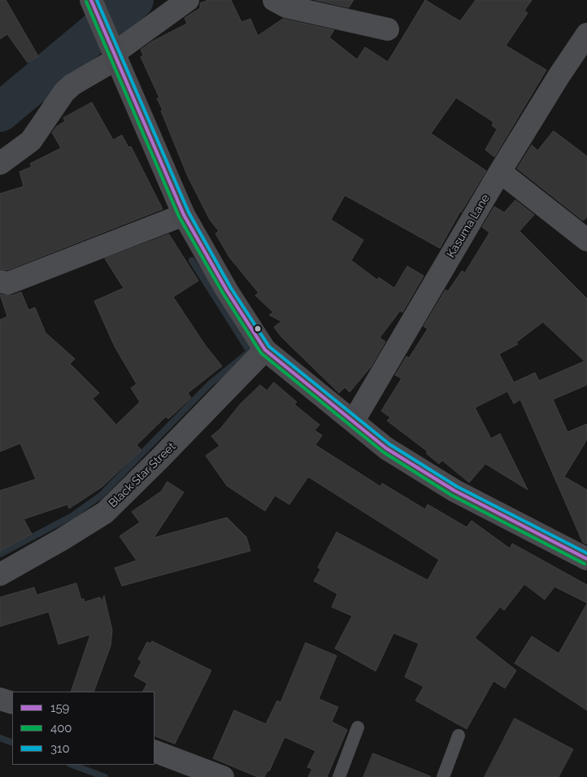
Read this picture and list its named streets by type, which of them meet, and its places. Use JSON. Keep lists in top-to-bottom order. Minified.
{"streets":{"street":["Kasuma Lane","Black Star Street"]},"lines":["transit line 159","transit line 310","transit line 400"],"legend":["159","400","310"]}
